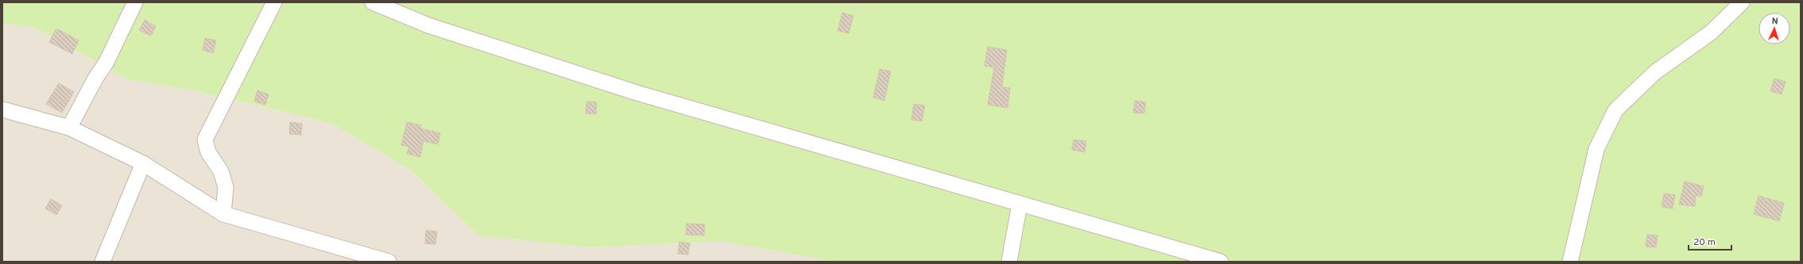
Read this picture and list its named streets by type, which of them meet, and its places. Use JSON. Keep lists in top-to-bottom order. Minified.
{"scale_bar":"20 m","north":"top"}
